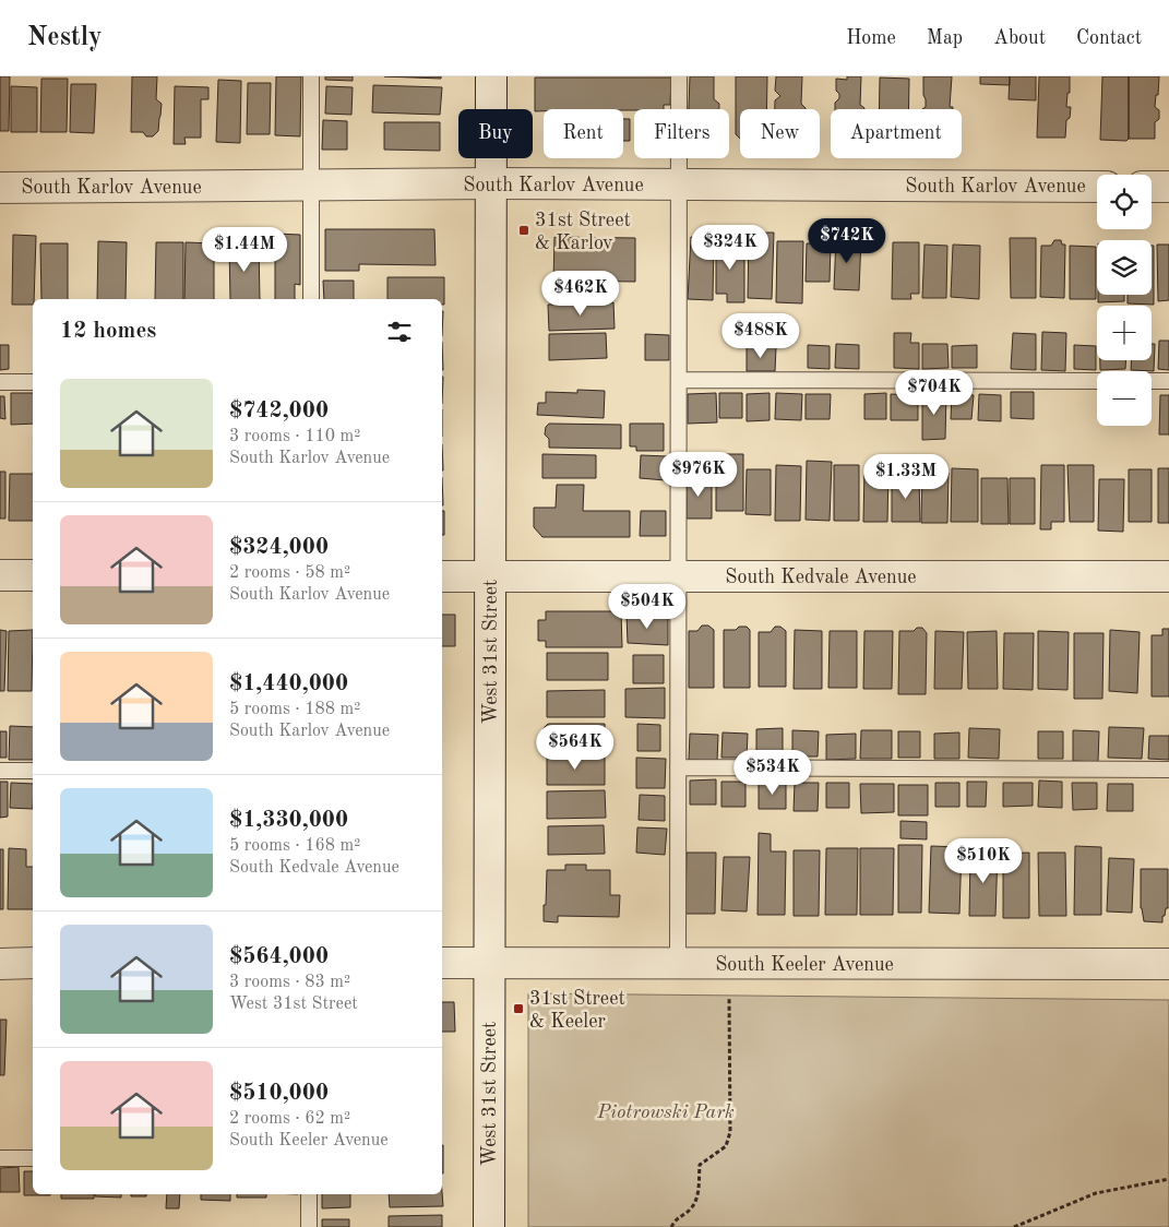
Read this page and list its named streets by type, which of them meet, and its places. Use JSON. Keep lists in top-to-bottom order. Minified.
{"streets":{"street":["South Karlov Avenue","South Kedvale Avenue","West 31st Street","South Keeler Avenue"]},"crossings":[["South Karlov Avenue","West 31st Street"],["South Kedvale Avenue","West 31st Street"],["West 31st Street","South Keeler Avenue"]],"parks":["Piotrowski Park"],"places":{"transit":["31st Street & Karlov","31st Street & Keeler"]},"page":{"header":"Nestly","nav":["Home","Map","About","Contact"],"chip":["Buy","Rent","Filters","New","Apartment"],"map_buttons":["+","−"],"price":["$742K","$324K","$1.44M","$462K","$488K","$704K","$976K","$1.33M","$504K","$564K","$534K","$510K"],"heading":"12 homes","list":[{"name":"$742,000","note":"3 rooms · 110 m² · South Karlov Avenue"},{"name":"$324,000","note":"2 rooms · 58 m² · South Karlov Avenue"},{"name":"$1,440,000","note":"5 rooms · 188 m² · South Karlov Avenue"},{"name":"$1,330,000","note":"5 rooms · 168 m² · South Kedvale Avenue"},{"name":"$564,000","note":"3 rooms · 83 m² · West 31st Street"},{"name":"$510,000","note":"2 rooms · 62 m² · South Keeler Avenue"}]}}
